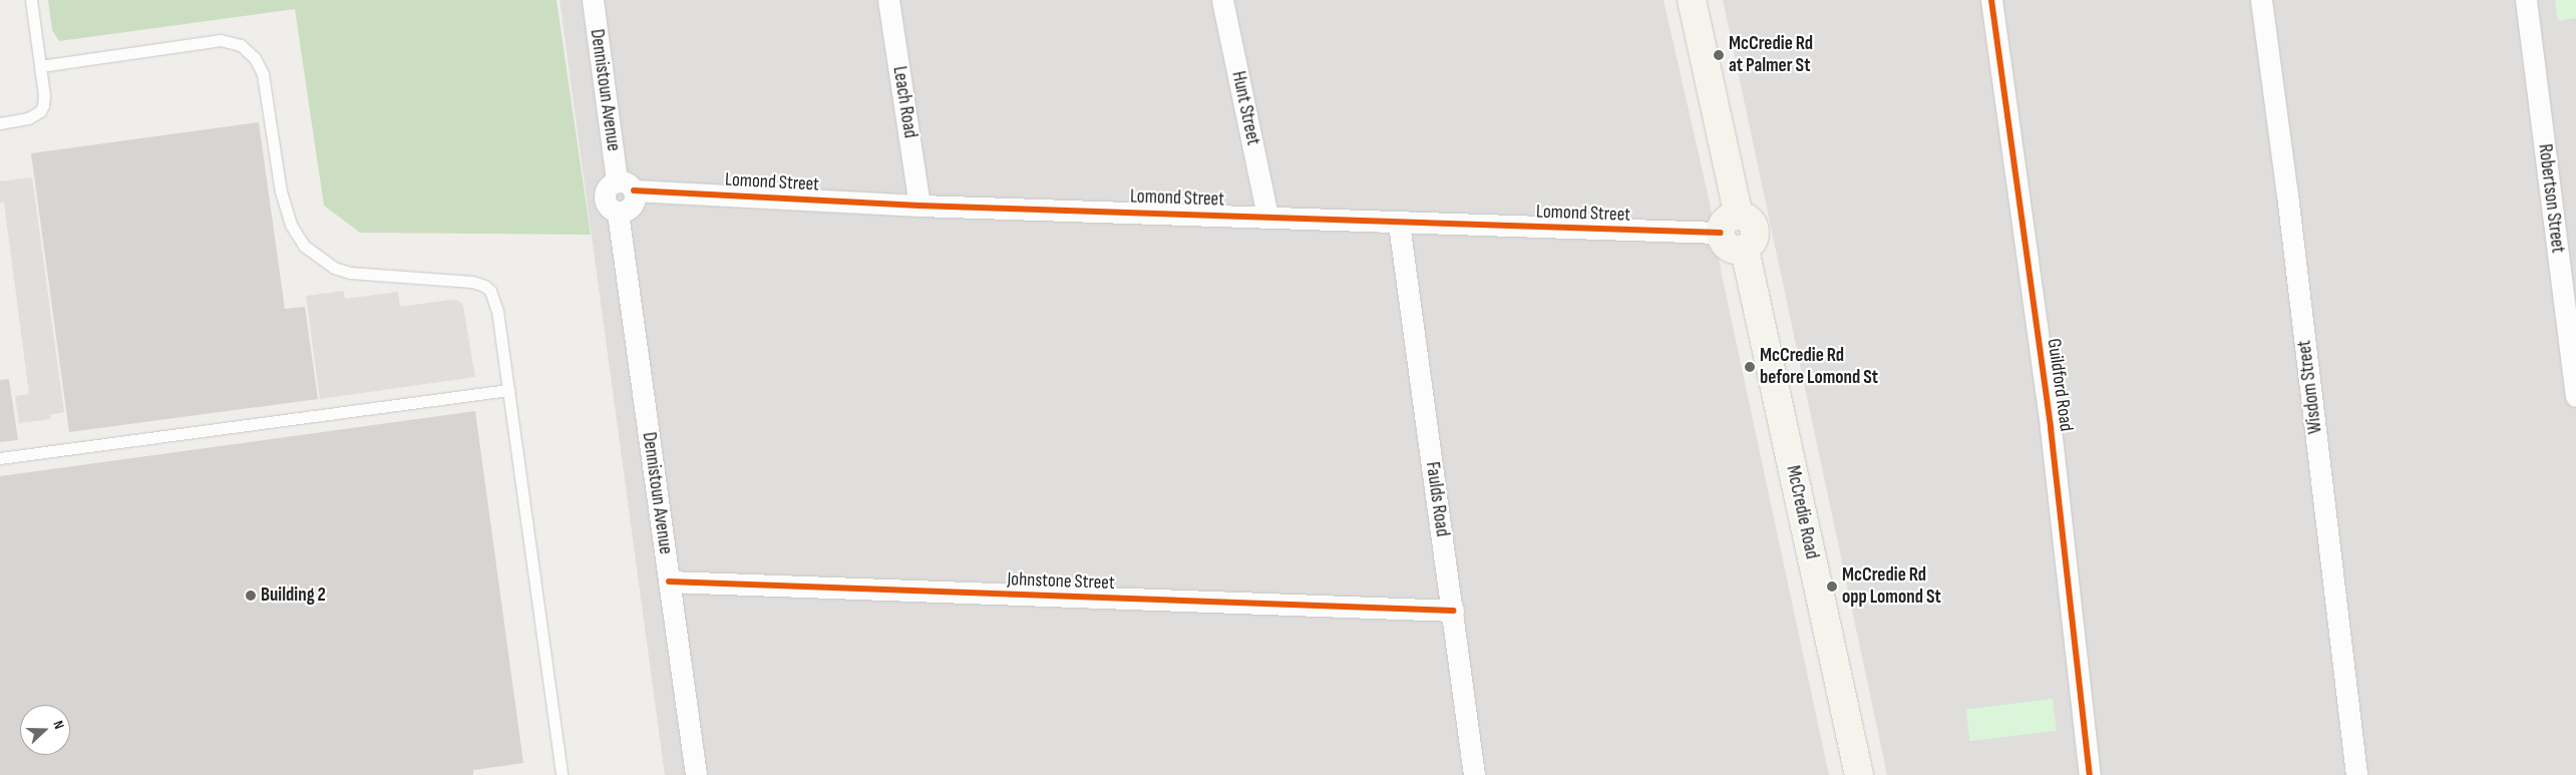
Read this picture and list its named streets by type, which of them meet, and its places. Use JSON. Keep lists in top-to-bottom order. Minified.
{"streets":{"main road":["McCredie Road"],"street":["Dennistoun Avenue","Leach Road","Hunt Street","Lomond Street","Robertson Street","Guildford Road","Wisdom Street","Faulds Road","Johnstone Street"]},"crossings":[["Dennistoun Avenue","Lomond Street"],["Dennistoun Avenue","Johnstone Street"],["Leach Road","Lomond Street"],["Hunt Street","Lomond Street"],["Lomond Street","Faulds Road"],["Lomond Street","McCredie Road"],["Faulds Road","Johnstone Street"]],"places":["McCredie Rd at Palmer St","McCredie Rd before Lomond St","McCredie Rd opp Lomond St","Building 2"],"north":"right"}
